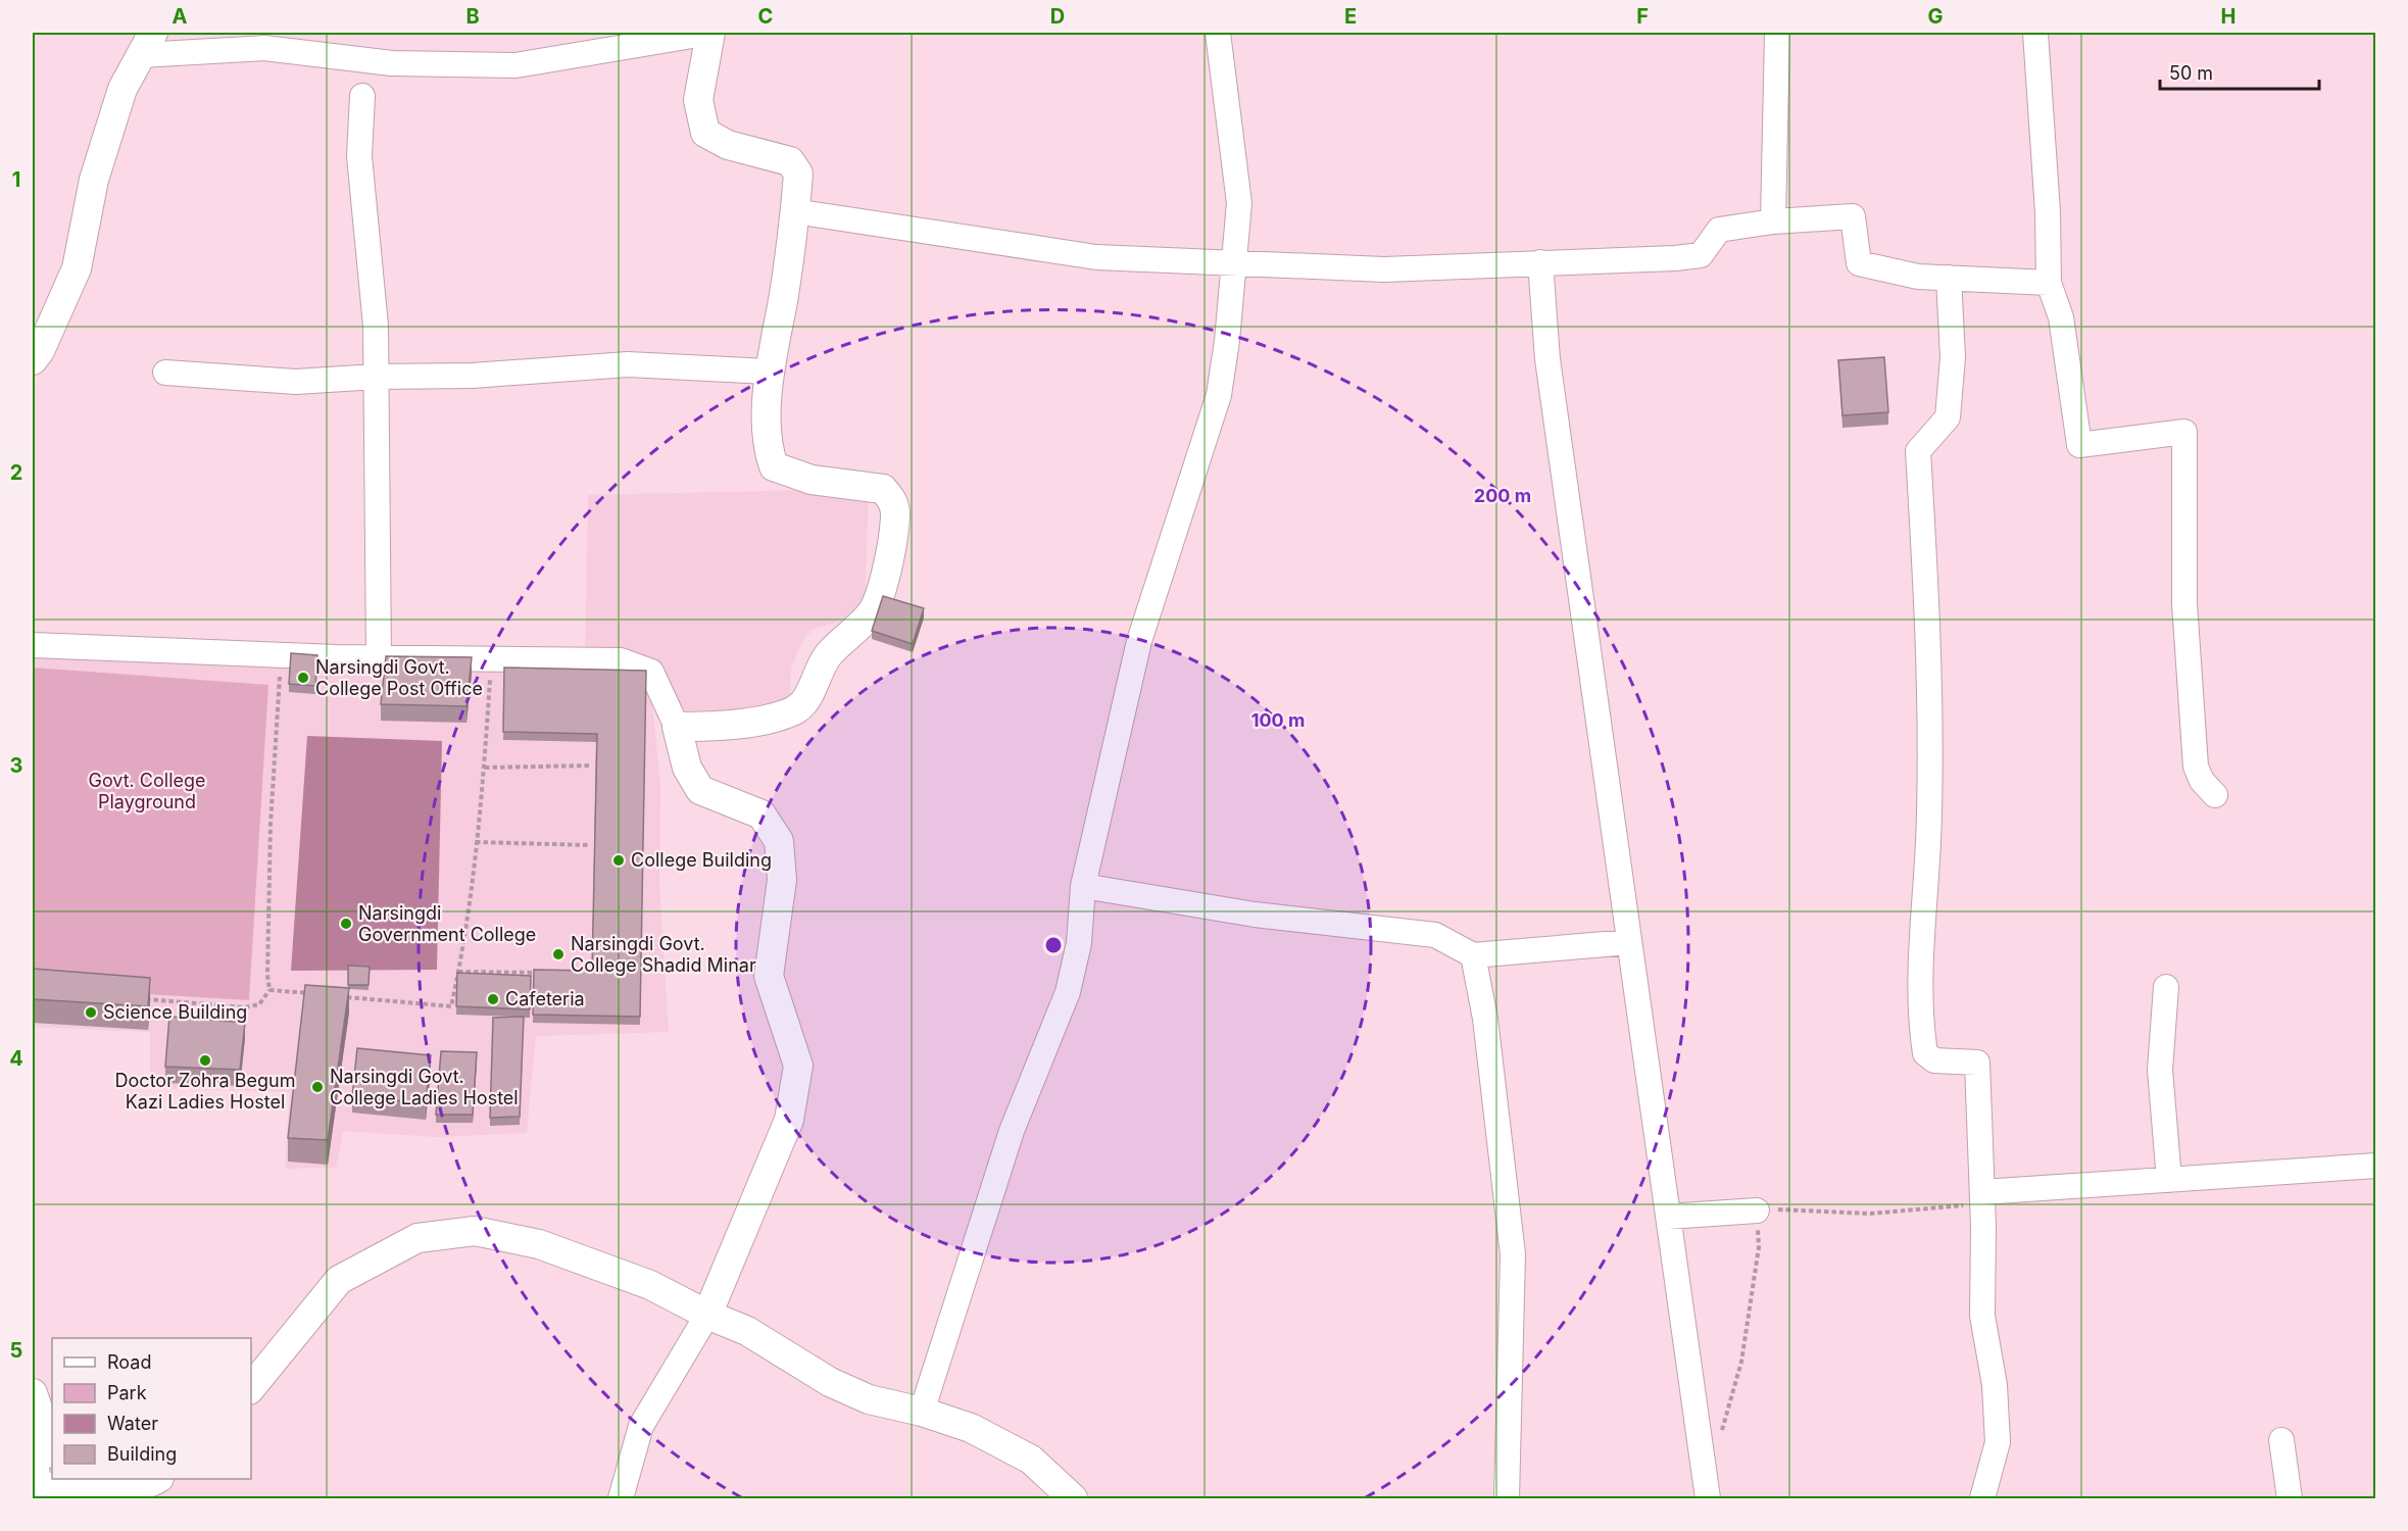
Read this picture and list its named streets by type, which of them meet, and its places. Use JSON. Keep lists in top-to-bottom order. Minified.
{"parks":["Govt. College Playground"],"places":["Narsingdi Govt. College Post Office","College Building","Narsingdi Government College","Narsingdi Govt. College Shadid Minar","Cafeteria","Science Building","Doctor Zohra Begum Kazi Ladies Hostel","Narsingdi Govt. College Ladies Hostel"],"legend":["Road","Park","Water","Building"],"scale_bar":"50 m","grid":{"columns":["A","B","C","D","E","F","G","H"],"rows":["1","2","3","4","5"]},"rings":["200 m","100 m"]}
